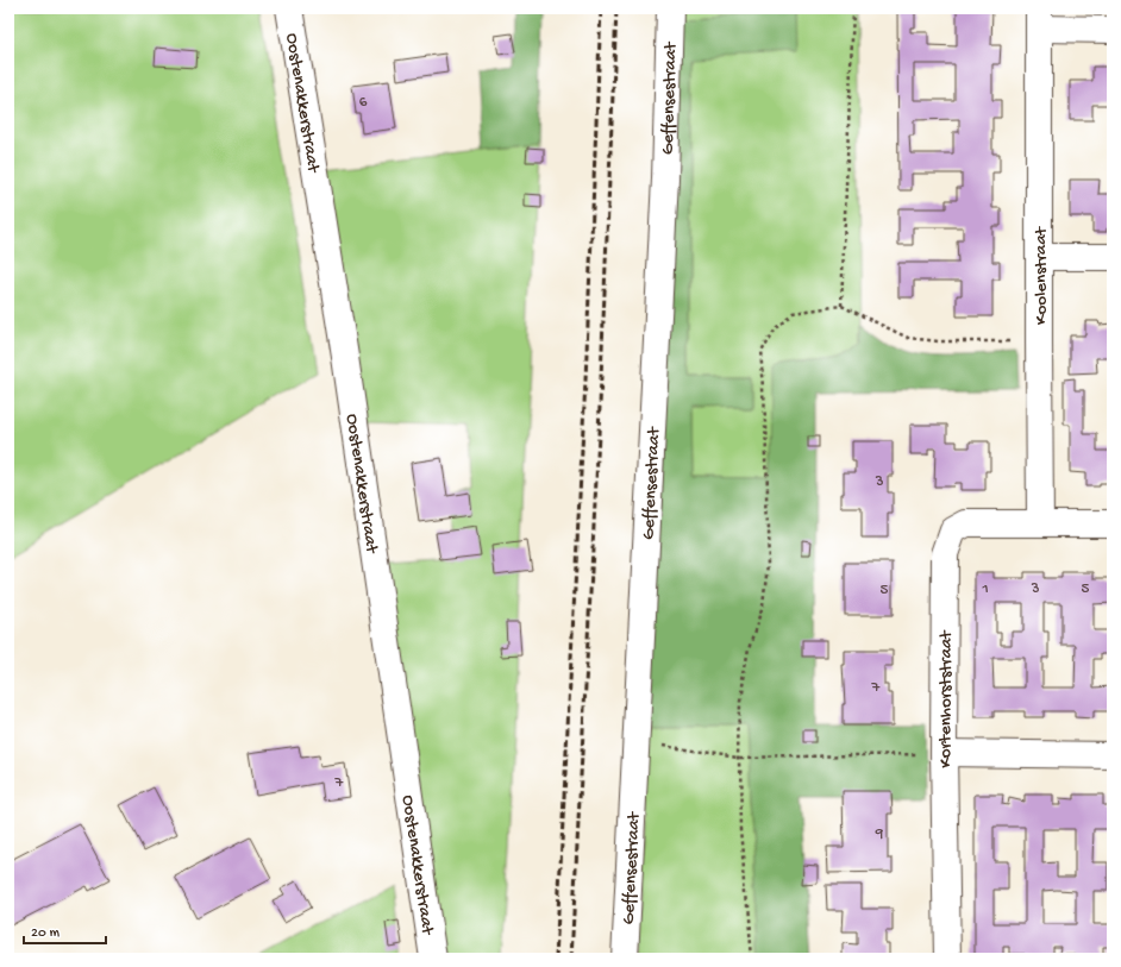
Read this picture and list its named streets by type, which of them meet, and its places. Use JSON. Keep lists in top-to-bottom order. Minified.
{"streets":{"street":["Geffensestraat","Oostenakkerstraat","Koolenstraat","Kortenhorststraat"]},"crossings":[["Koolenstraat","Kortenhorststraat"]],"house_numbers":["6","3","1","3","5","5","7","7","9"],"scale_bar":"20 m"}
